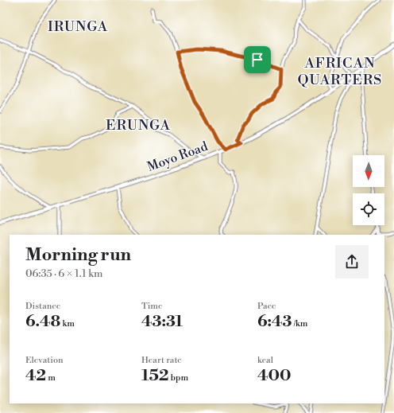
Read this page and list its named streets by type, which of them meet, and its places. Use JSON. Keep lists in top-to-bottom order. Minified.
{"streets":{"main road":["Moyo Road"]},"districts":["IRUNGA","AFRICAN QUARTERS","ERUNGA"],"north":"bottom","page":{"heading":["Morning run","06:35 · 6 × 1.1 km"],"stats":[["Distance","6.48 km"],["Time","43:31"],["Pace","6:43 /km"],["Elevation","42 m"],["Heart rate","152 bpm"],["kcal","400"]]}}
